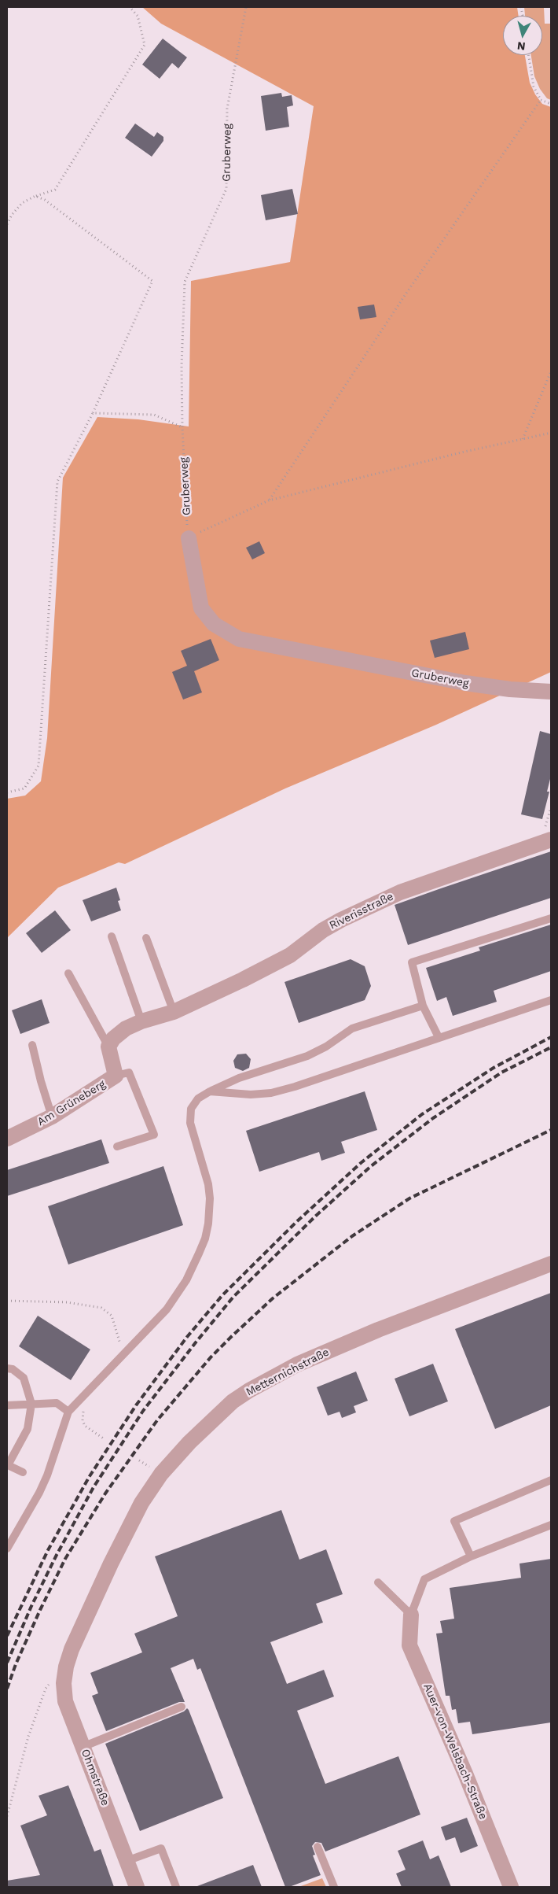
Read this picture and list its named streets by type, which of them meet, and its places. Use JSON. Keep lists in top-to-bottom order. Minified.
{"streets":{"street":["Gruberweg","Riverisstraße","Am Grüneberg","Metternichstraße","Auer-von-Welsbach-Straße","Ohmstraße"]},"crossings":[["Metternichstraße","Ohmstraße"]],"north":"bottom"}
